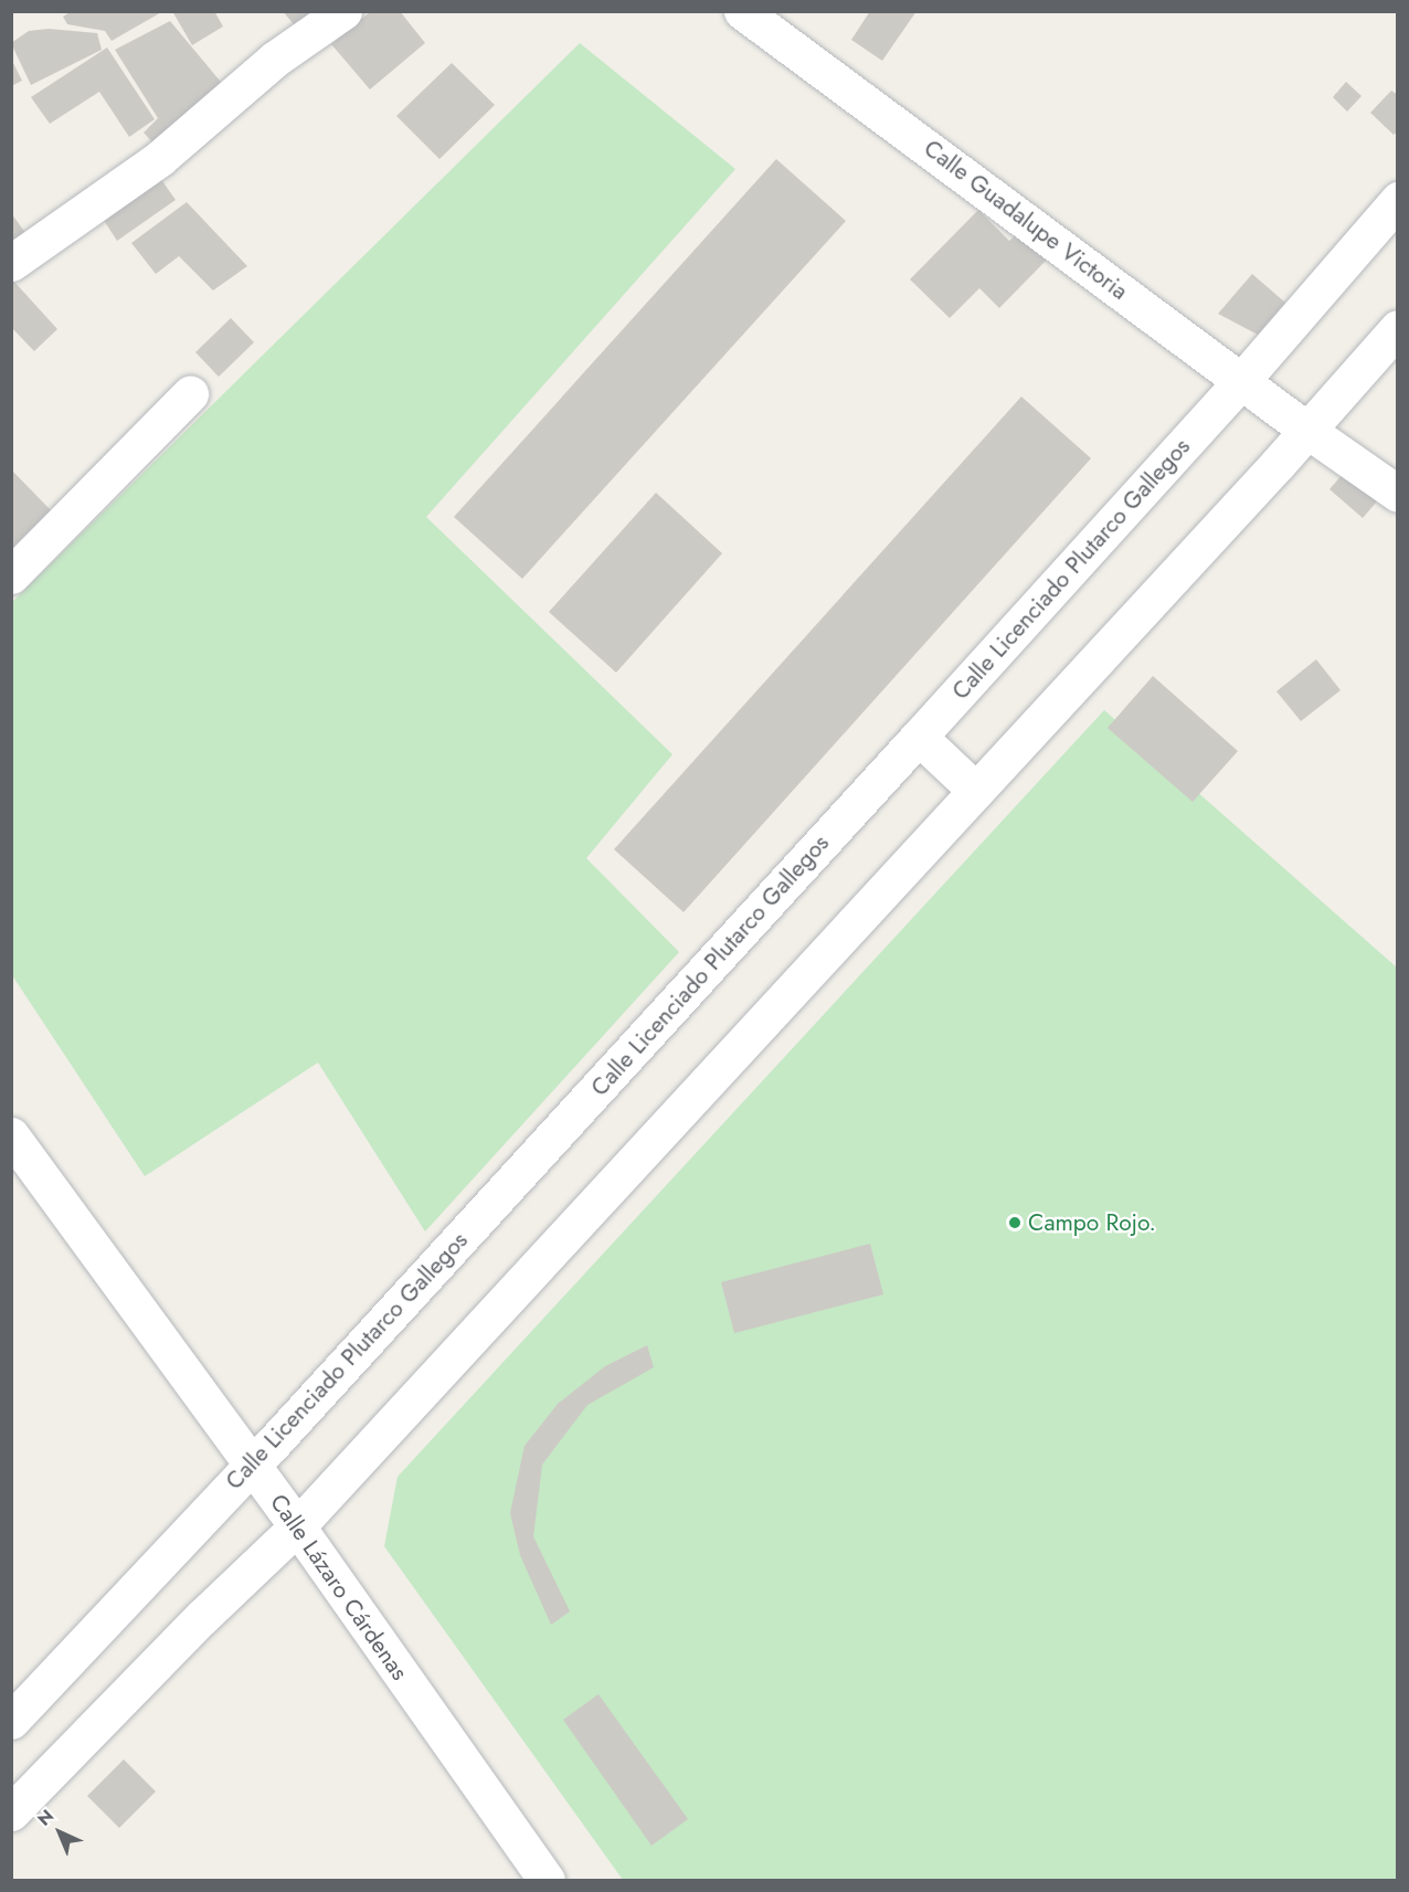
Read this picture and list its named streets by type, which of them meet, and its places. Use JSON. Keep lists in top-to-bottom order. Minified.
{"streets":{"street":["Calle Guadalupe Victoria","Calle Licenciado Plutarco Gallegos","Calle Lázaro Cárdenas"]},"crossings":[["Calle Guadalupe Victoria","Calle Licenciado Plutarco Gallegos"],["Calle Licenciado Plutarco Gallegos","Calle Lázaro Cárdenas"]],"places":["Campo Rojo."],"north":"top left"}
